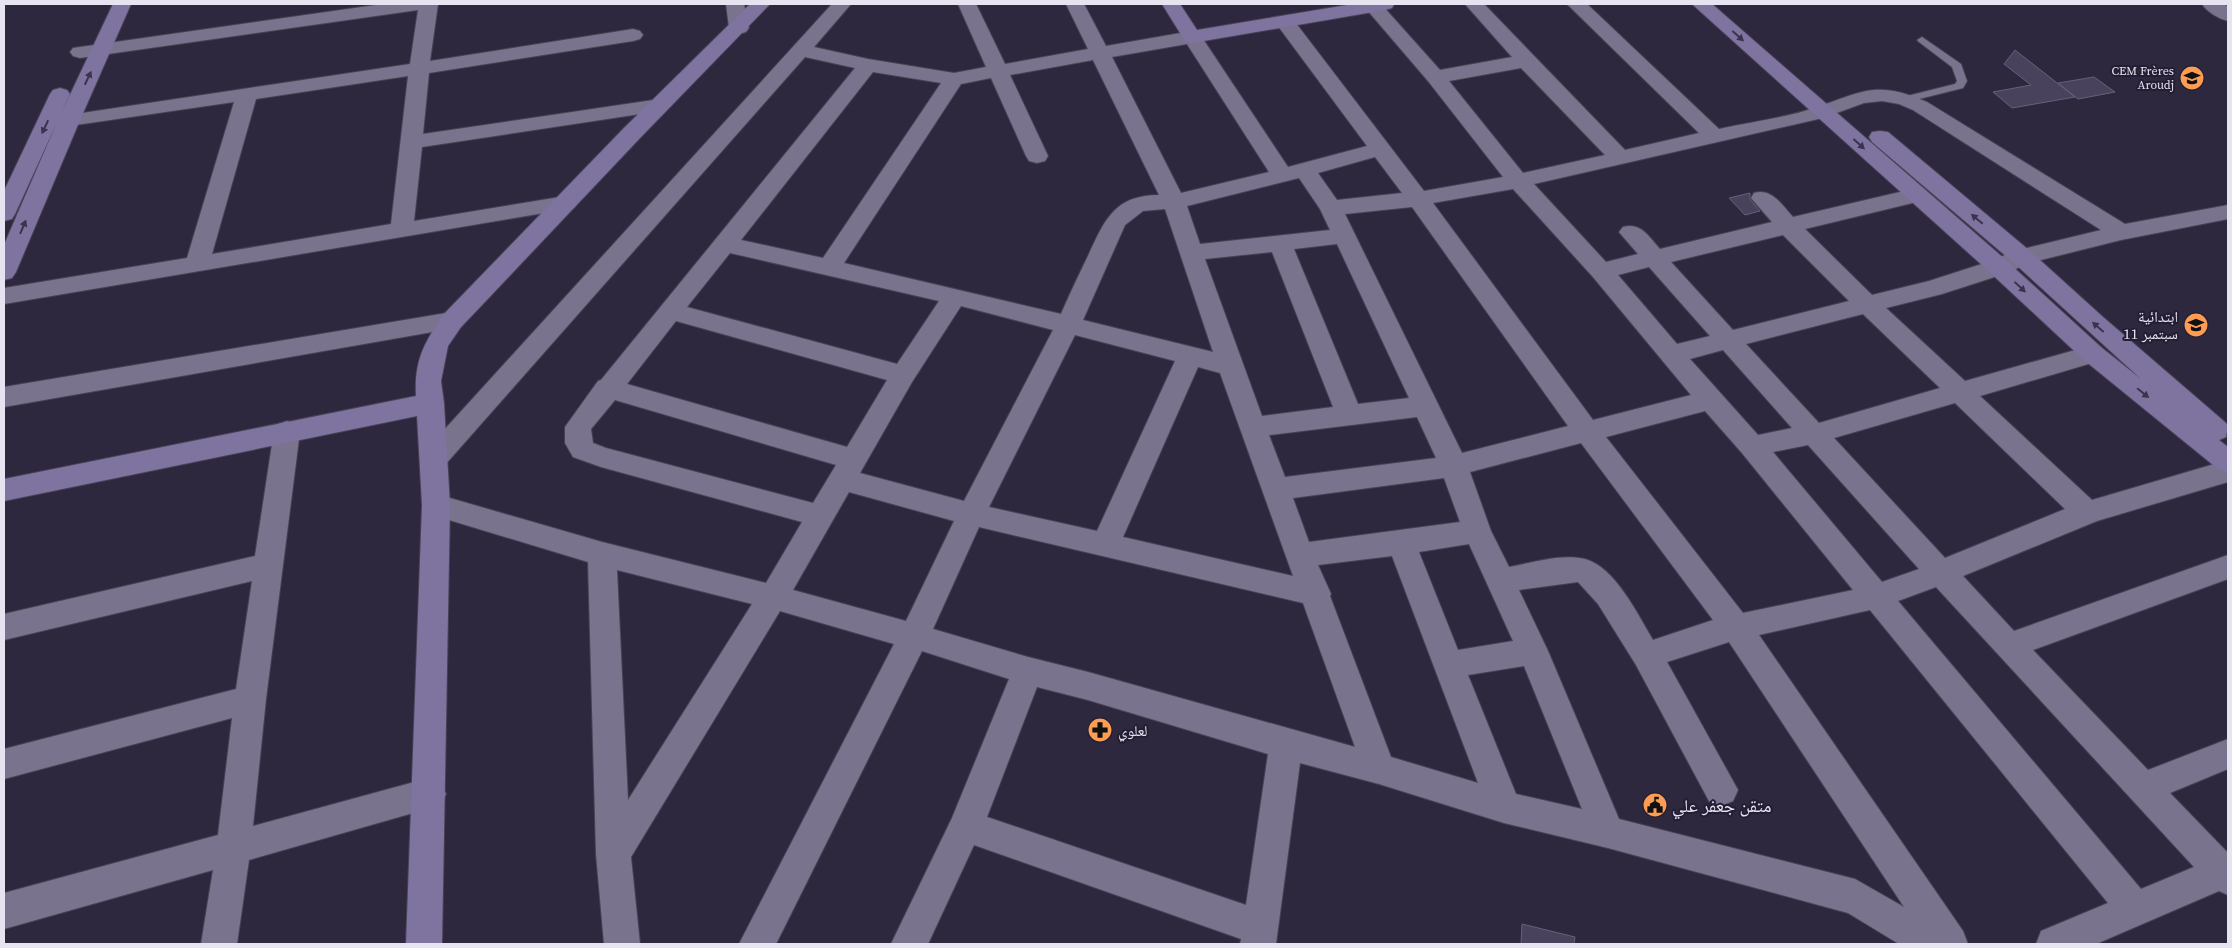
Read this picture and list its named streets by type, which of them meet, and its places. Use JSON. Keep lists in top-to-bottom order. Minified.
{"places":{"school or university":["CEM Frères Aroudj","ابتدائية 11 سبتمبر"],"pharmacy":["لعلوي"],"public building":["متقن جعفر علي"]}}
